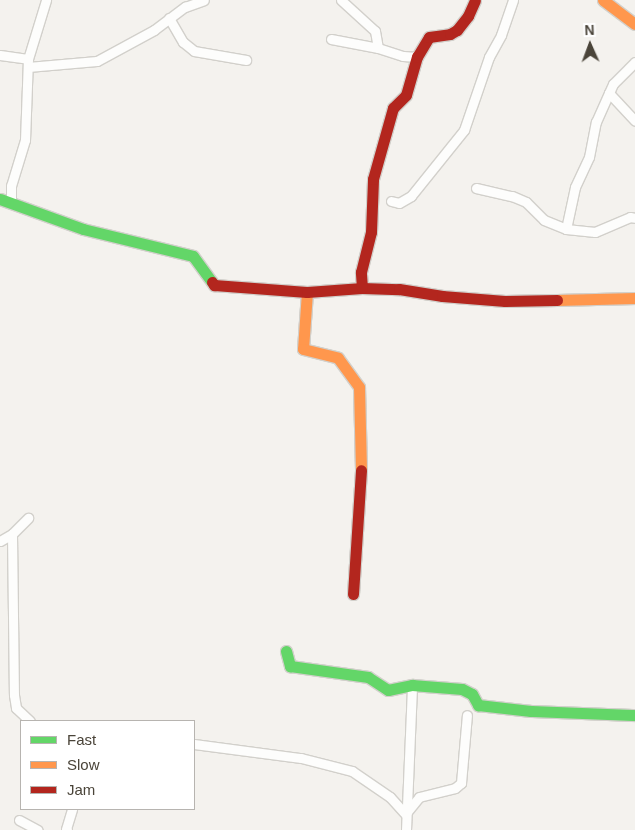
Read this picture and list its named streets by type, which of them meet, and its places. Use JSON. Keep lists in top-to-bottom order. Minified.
{"legend":["Fast","Slow","Jam"],"north":"top"}
